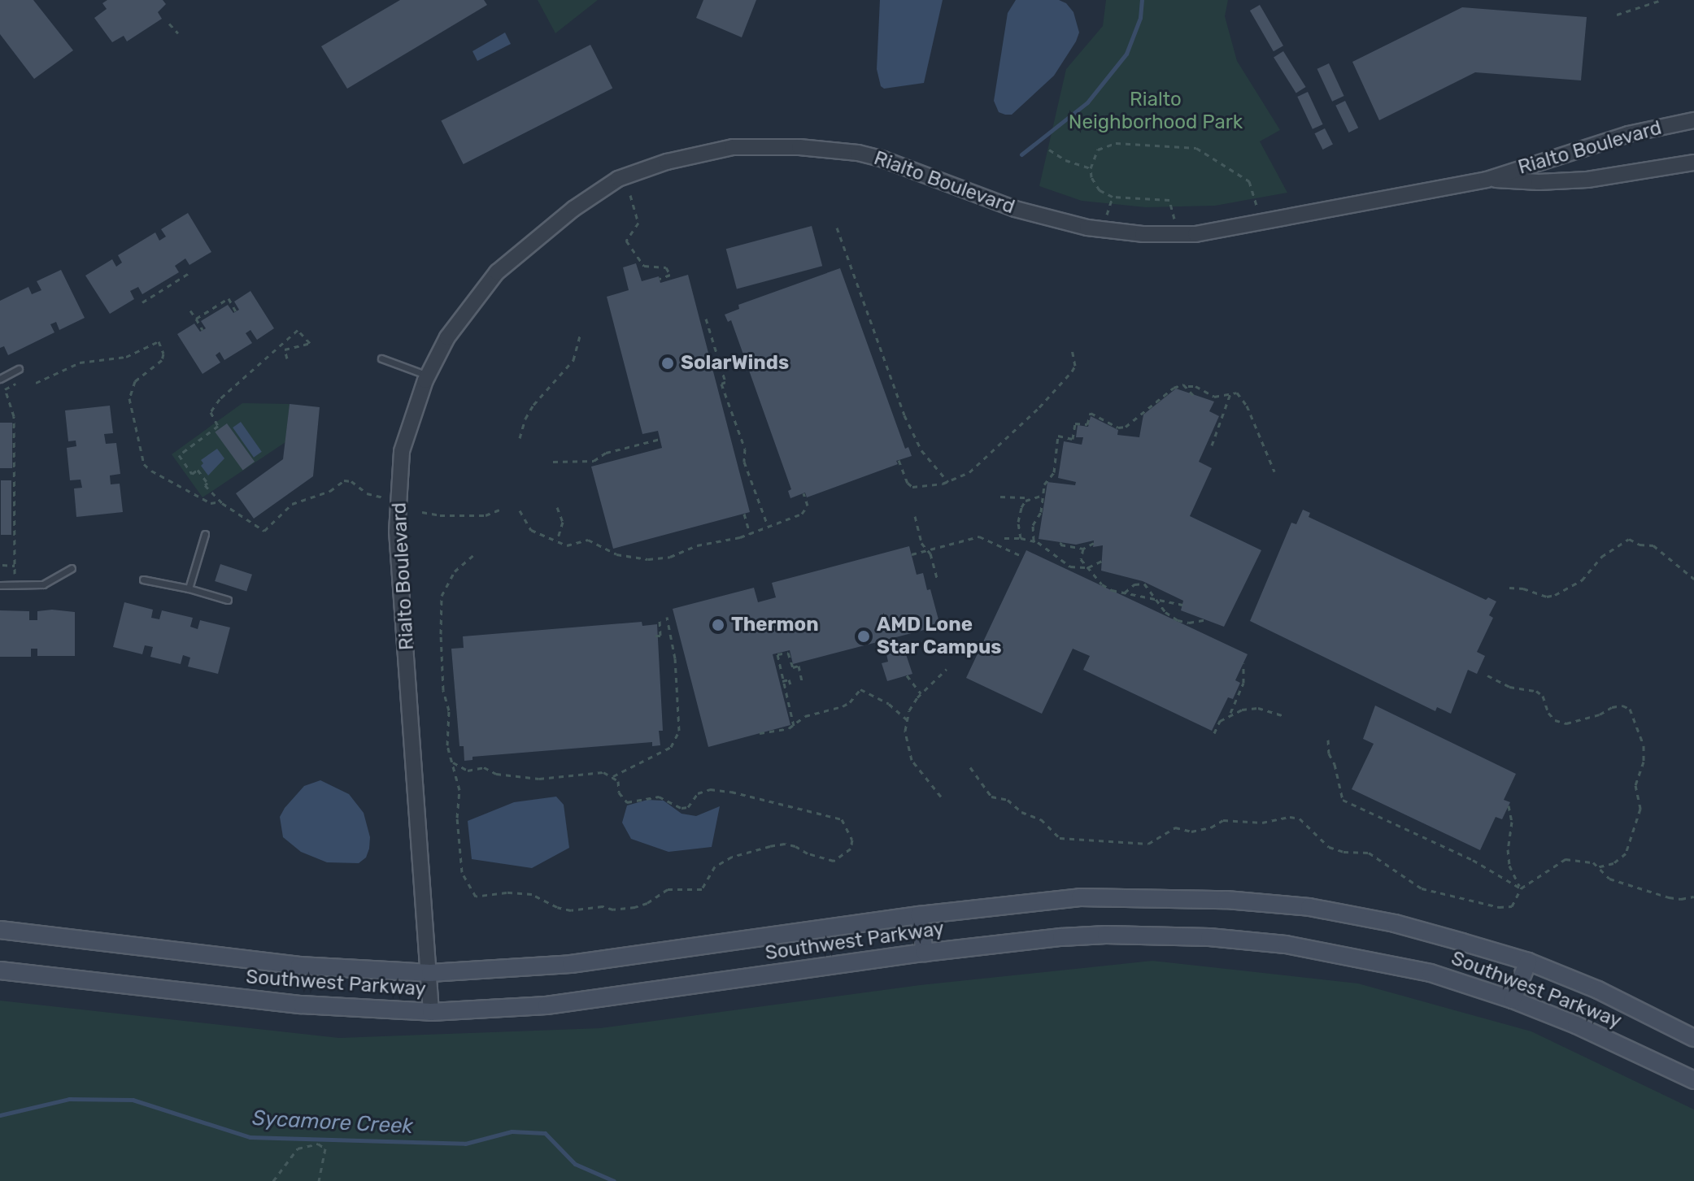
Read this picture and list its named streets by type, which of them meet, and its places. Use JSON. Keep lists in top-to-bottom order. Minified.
{"streets":{"main road":["Southwest Parkway"],"street":["Rialto Boulevard"]},"crossings":[["Rialto Boulevard","Southwest Parkway"]],"water":["Sycamore Creek"],"parks":["Rialto Neighborhood Park"],"places":["SolarWinds","Thermon","AMD Lone Star Campus"]}
